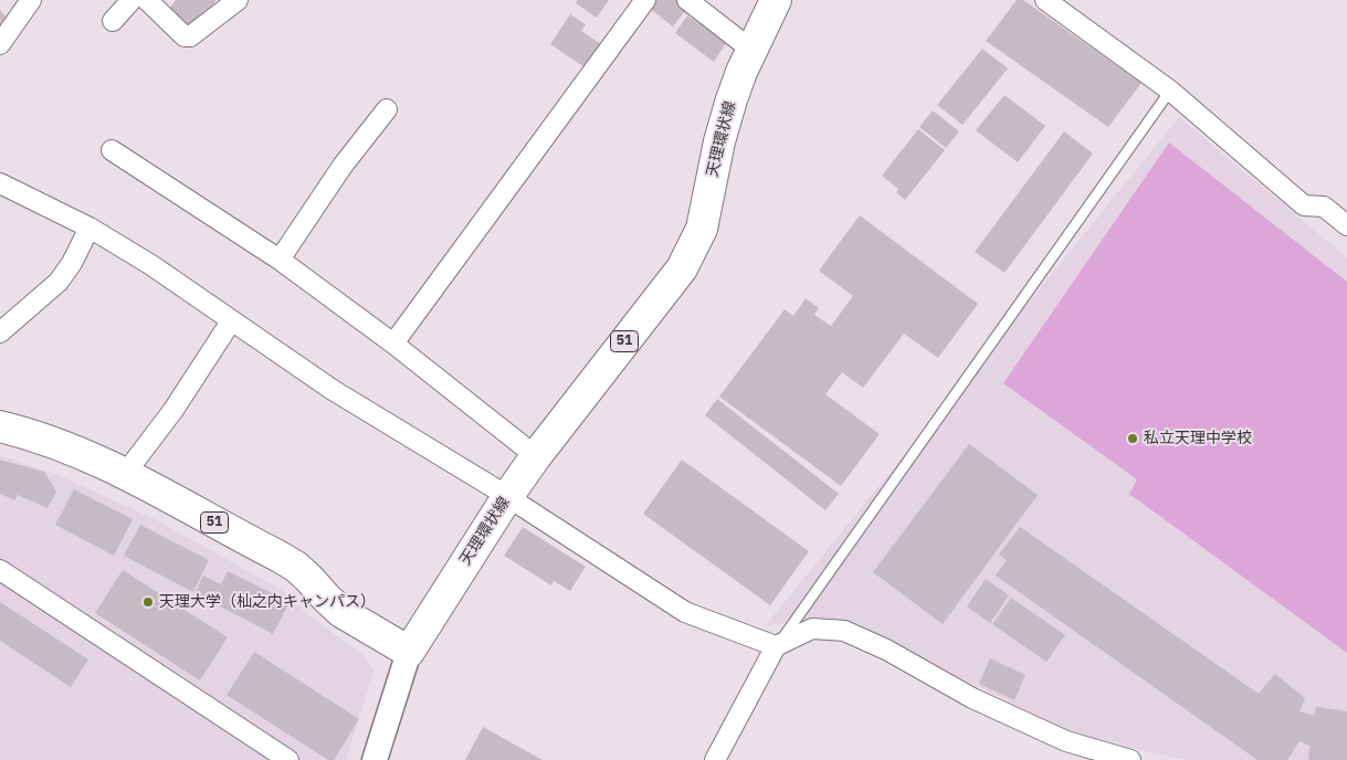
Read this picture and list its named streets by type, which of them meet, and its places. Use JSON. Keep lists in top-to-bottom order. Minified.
{"streets":{"main road":["天理環状線","51"]},"crossings":[["天理環状線","51"]],"places":["私立天理中学校","天理大学（杣之内キャンパス）"]}
